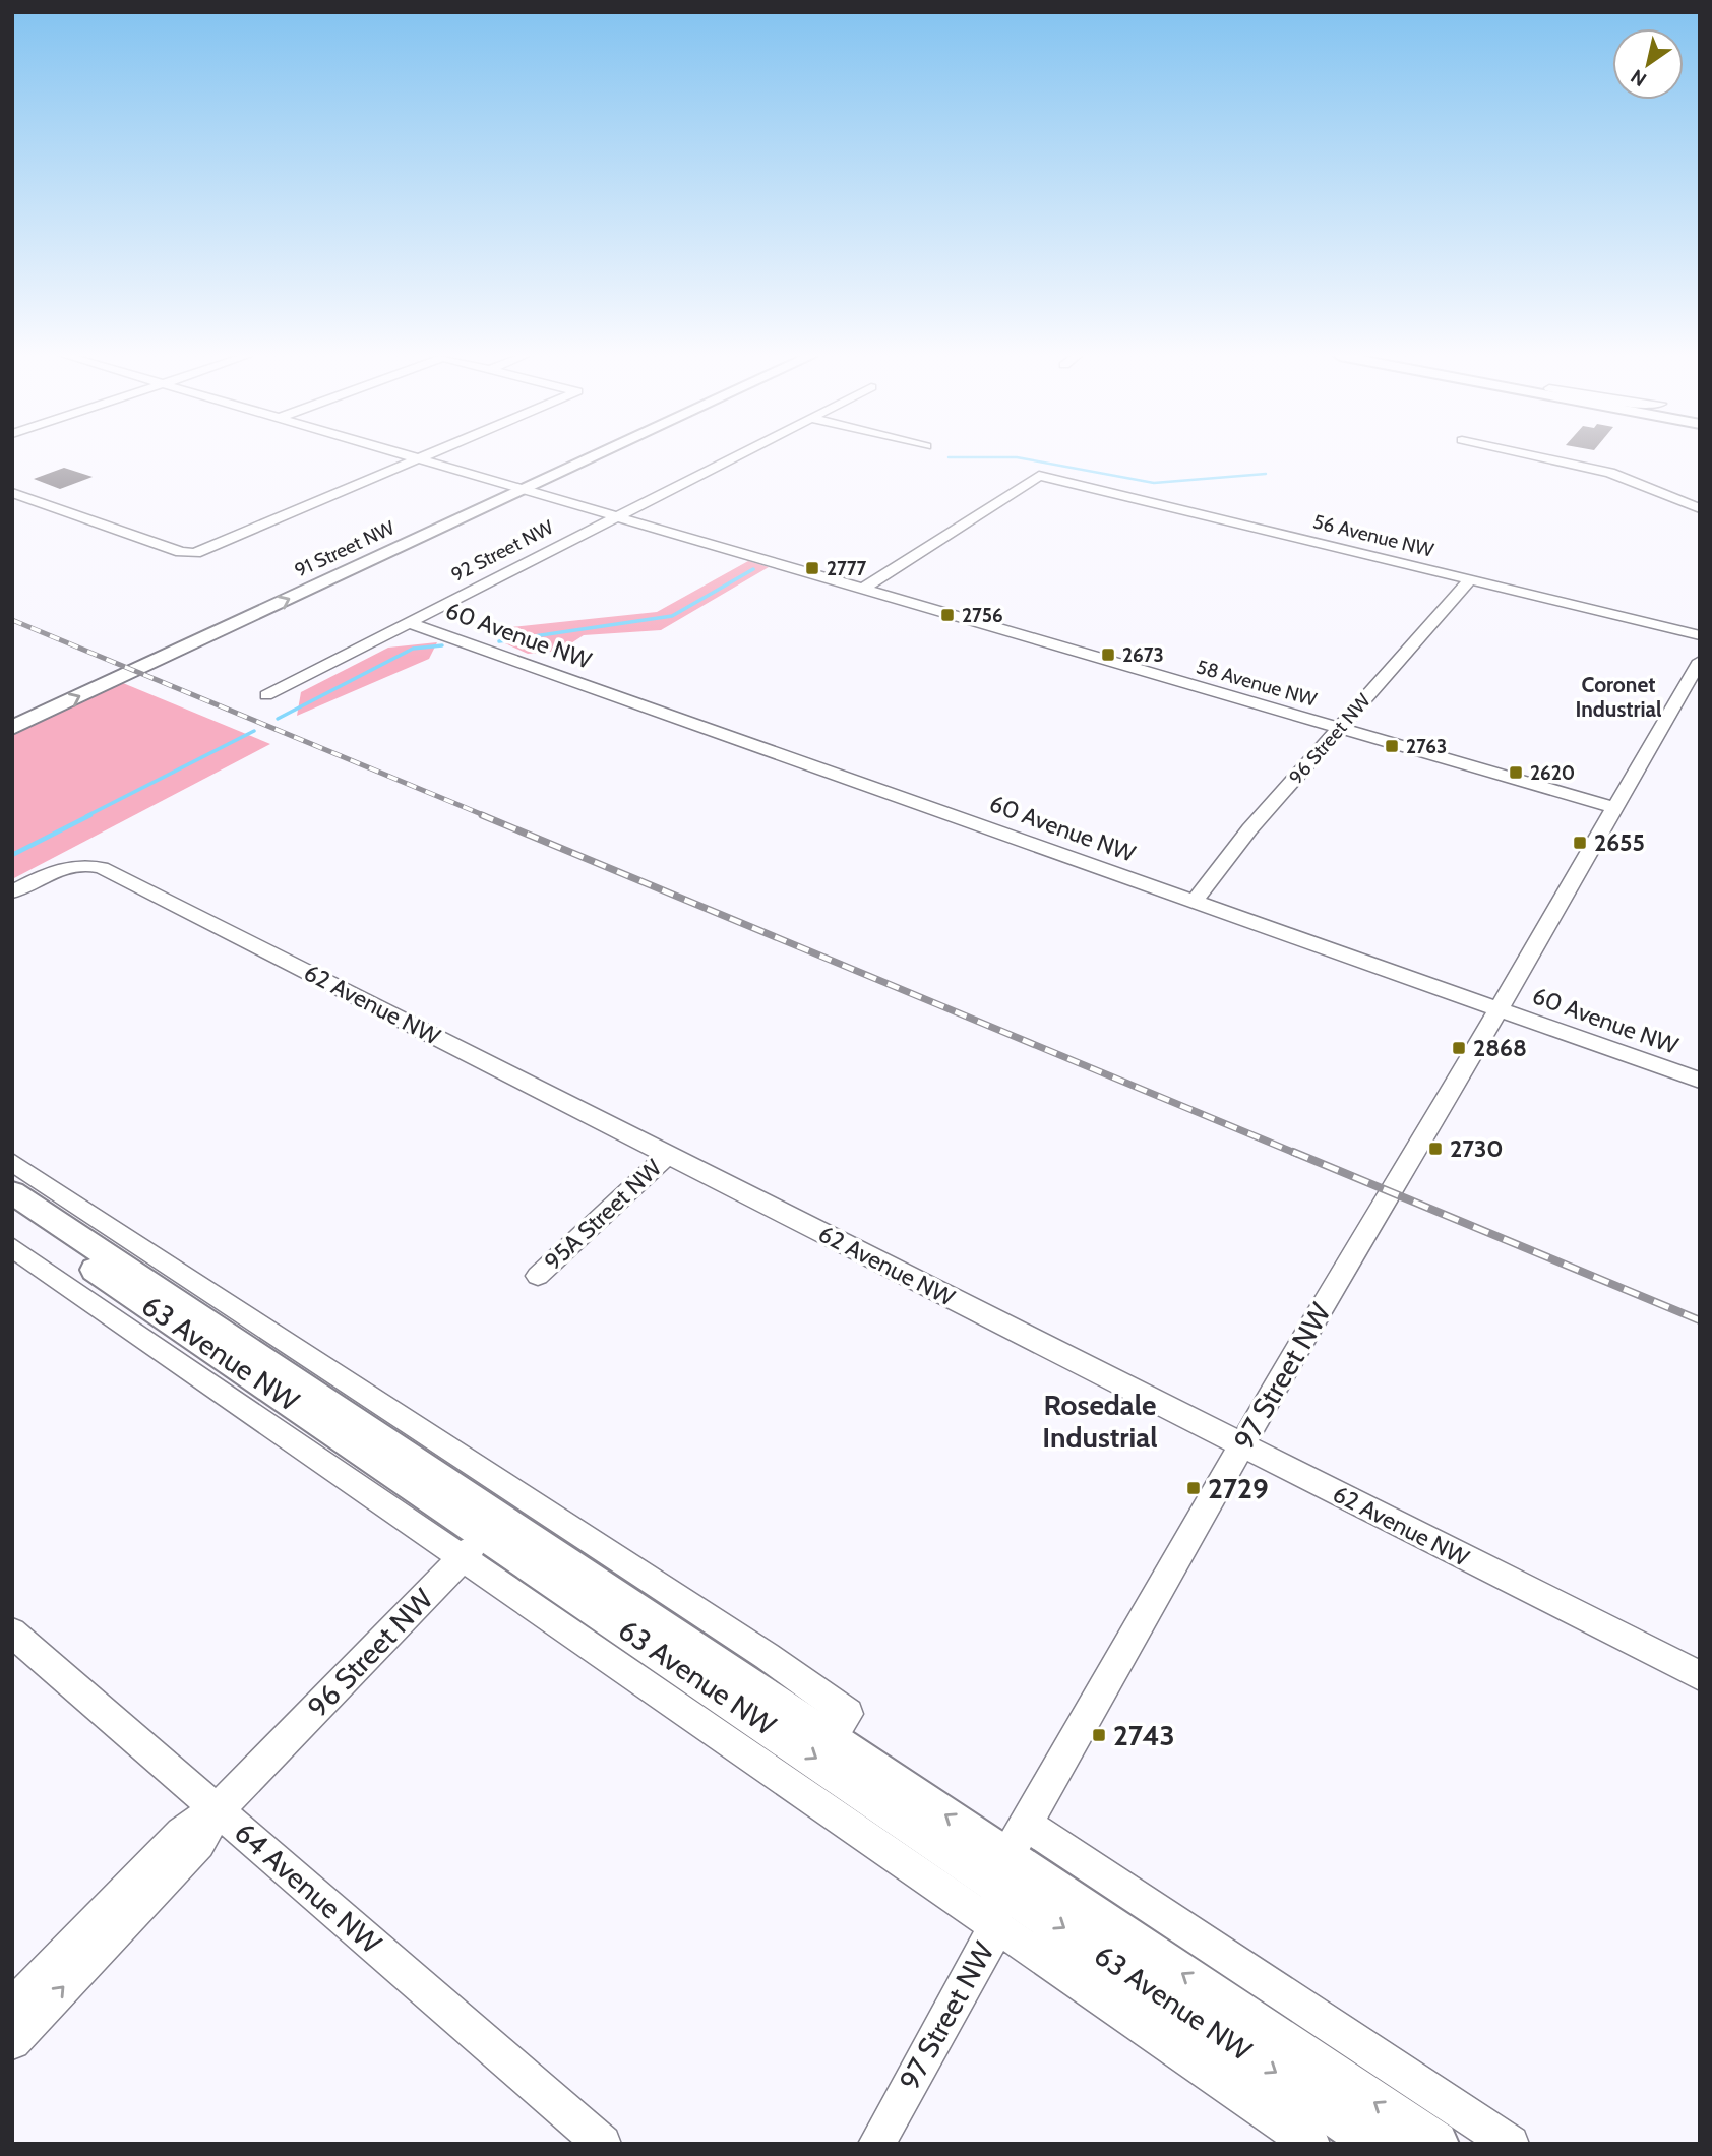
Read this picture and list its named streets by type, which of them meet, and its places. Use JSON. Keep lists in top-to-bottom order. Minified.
{"streets":{"main road":["91 Street NW","63 Avenue NW"],"street":["56 Avenue NW","92 Street NW","60 Avenue NW","58 Avenue NW","96 Street NW","62 Avenue NW","95A Street NW","97 Street NW","64 Avenue NW"]},"crossings":[["56 Avenue NW","58 Avenue NW"],["56 Avenue NW","96 Street NW"],["91 Street NW","58 Avenue NW"],["92 Street NW","60 Avenue NW"],["92 Street NW","58 Avenue NW"],["60 Avenue NW","96 Street NW"],["60 Avenue NW","97 Street NW"],["58 Avenue NW","96 Street NW"],["58 Avenue NW","97 Street NW"],["96 Street NW","63 Avenue NW"],["96 Street NW","64 Avenue NW"],["62 Avenue NW","95A Street NW"],["62 Avenue NW","97 Street NW"],["63 Avenue NW","97 Street NW"]],"districts":["Coronet Industrial","Rosedale Industrial"],"places":{"transit":["2777","2756","2673","2763","2620","2655","2868","2730","2729","2743"]},"north":"bottom left"}
